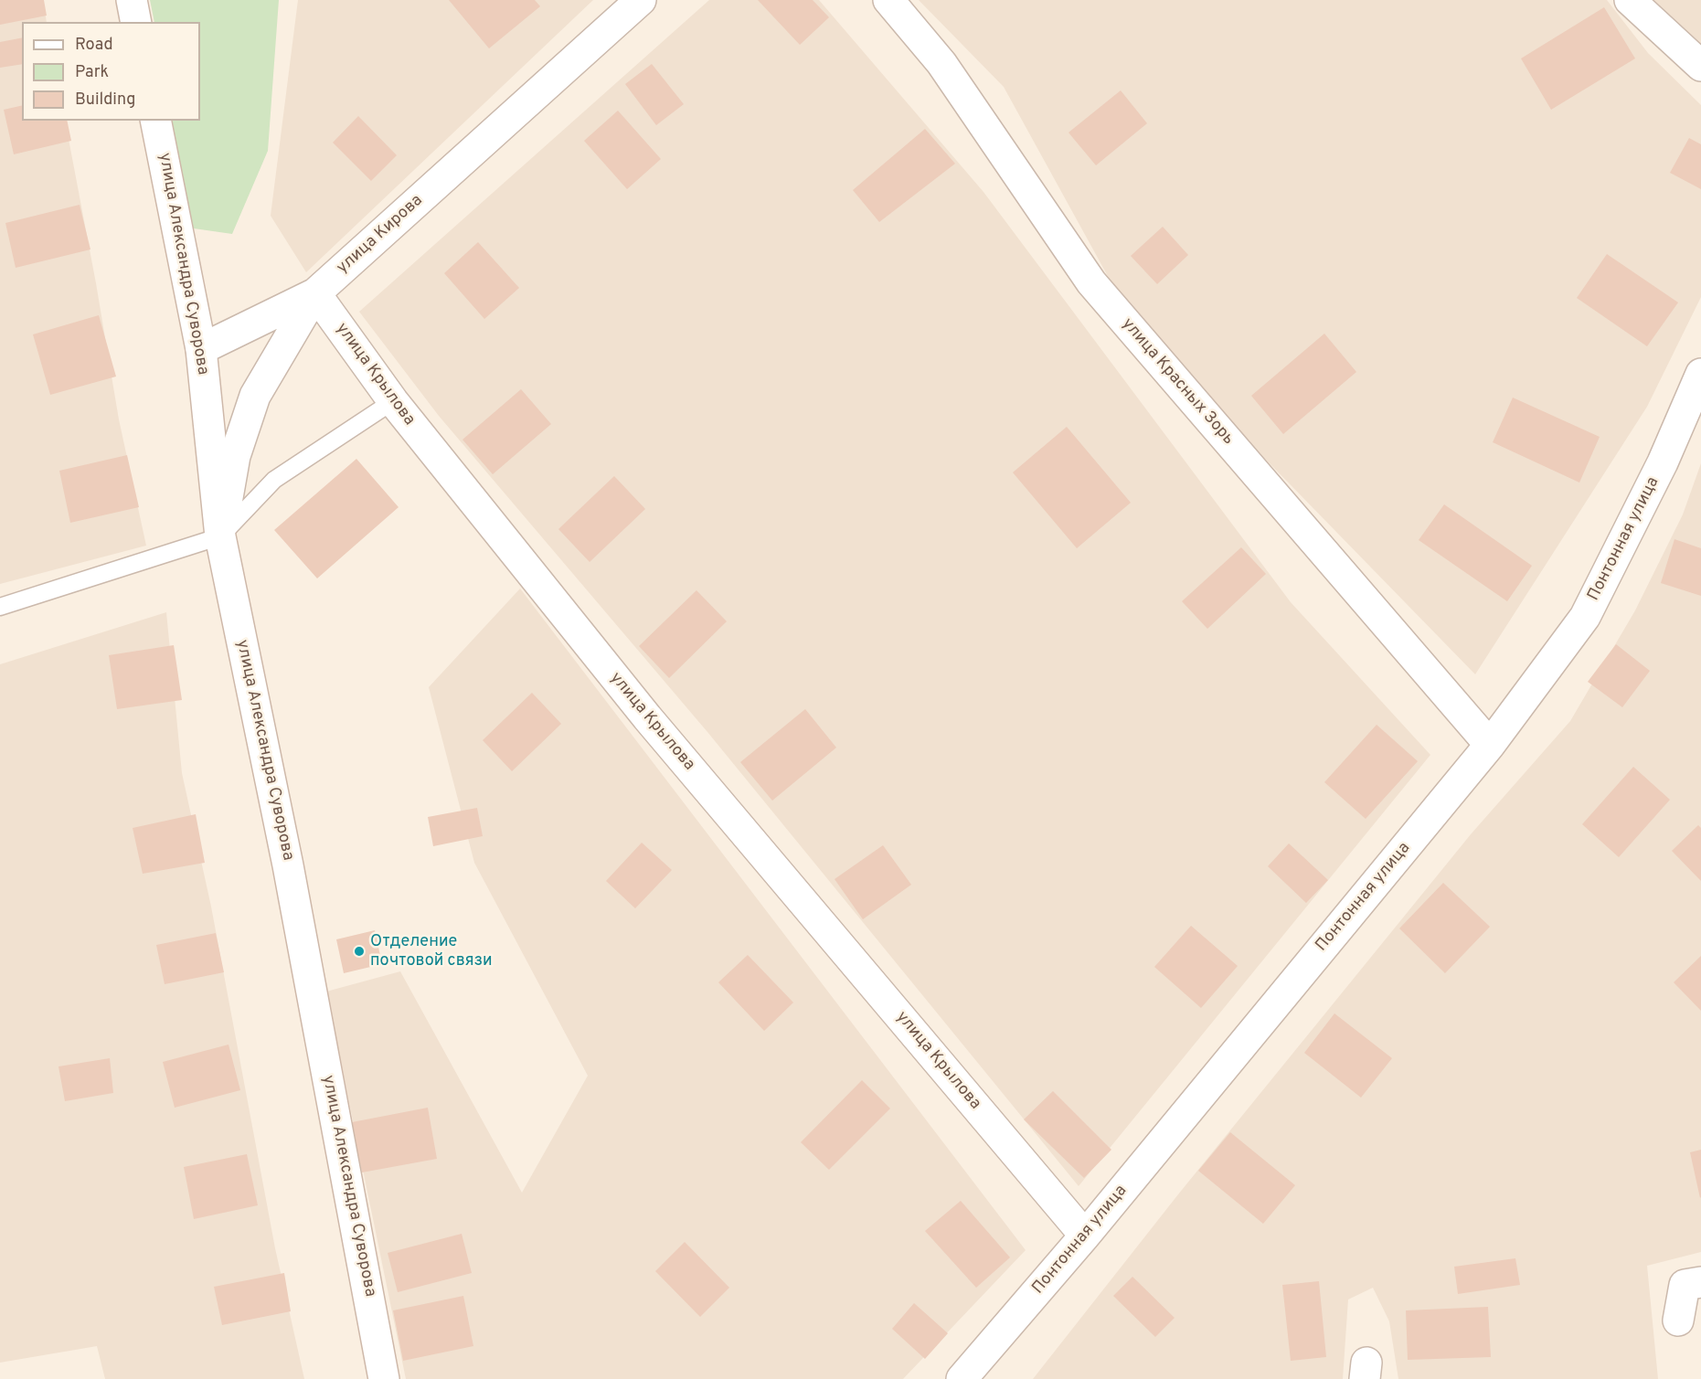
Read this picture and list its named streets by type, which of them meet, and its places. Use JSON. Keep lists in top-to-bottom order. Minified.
{"streets":{"street":["улица Кирова","улица Александра Суворова","улица Крылова","улица Красных Зорь","Понтонная улица"]},"crossings":[["улица Кирова","улица Александра Суворова"],["улица Кирова","улица Крылова"],["улица Крылова","Понтонная улица"],["улица Красных Зорь","Понтонная улица"]],"places":["Отделение почтовой связи"],"legend":["Road","Park","Building"]}
